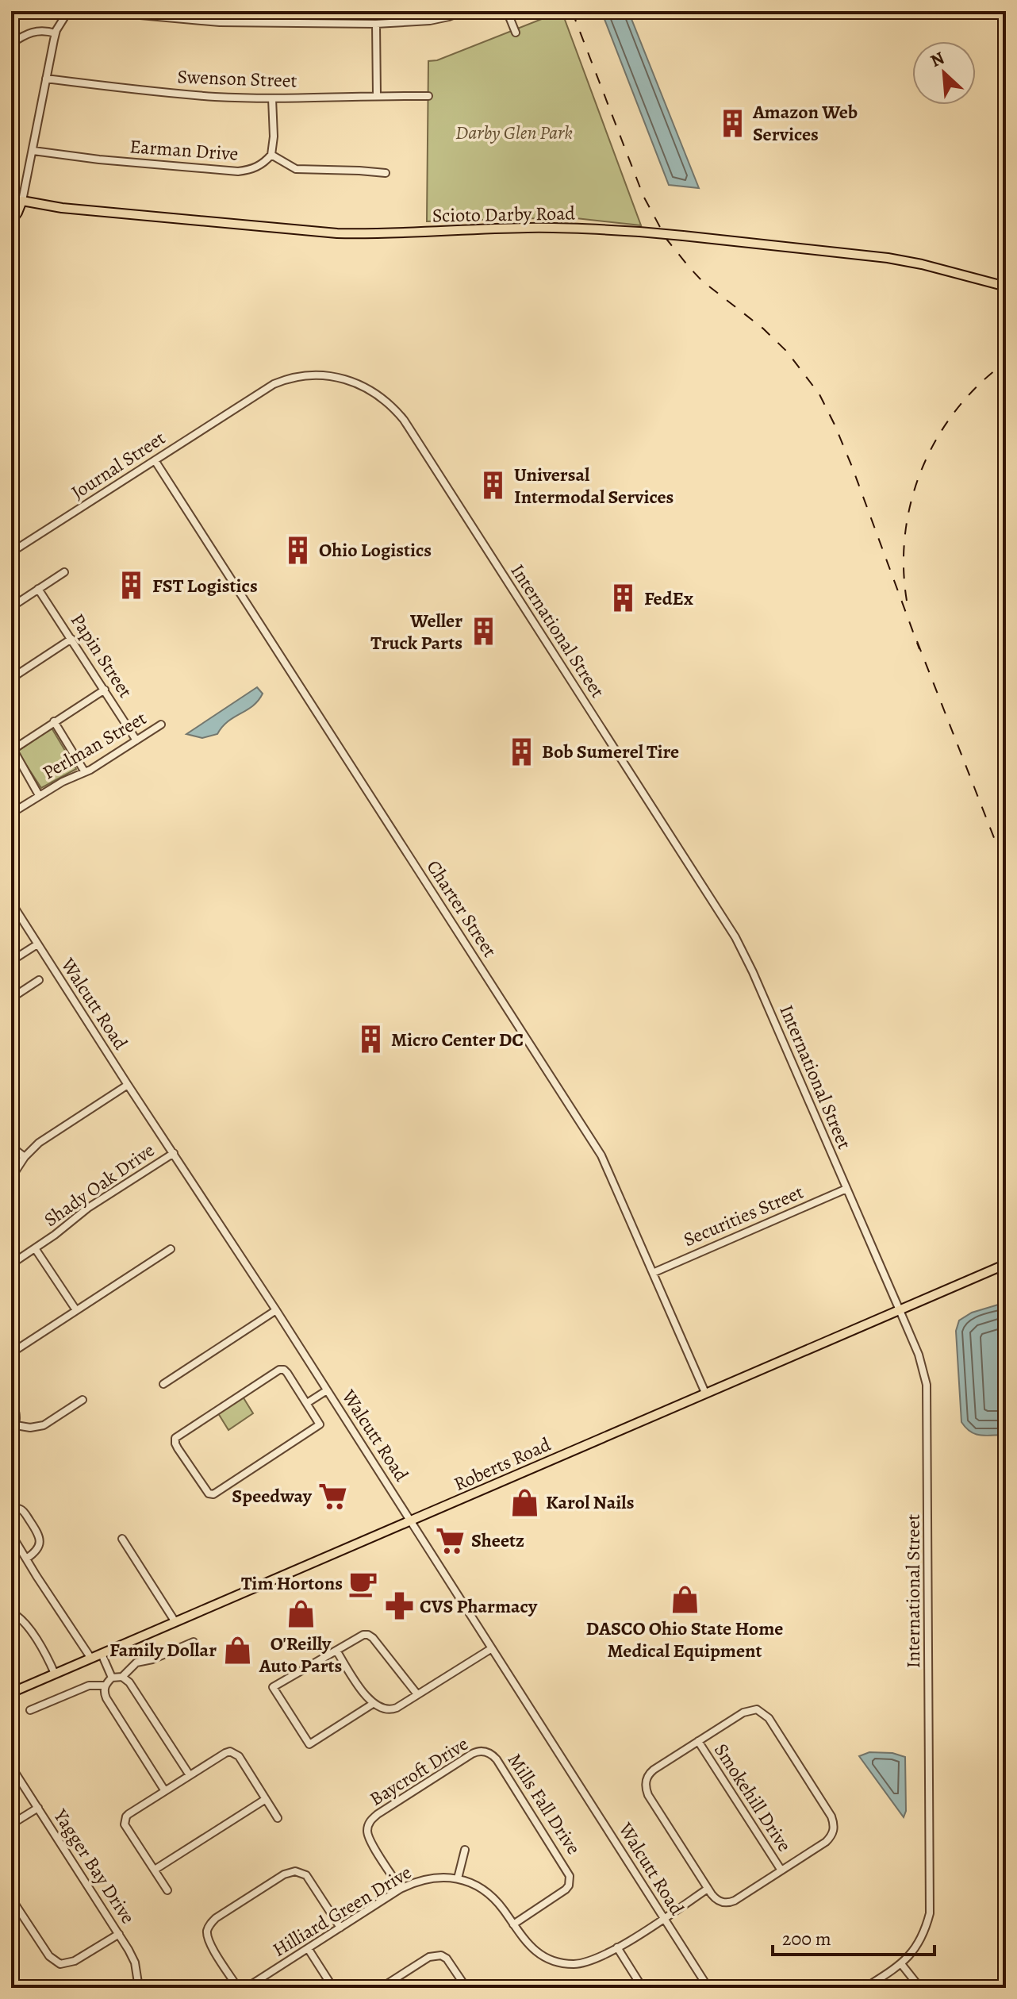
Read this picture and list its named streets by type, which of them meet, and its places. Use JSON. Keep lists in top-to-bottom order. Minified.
{"streets":{"main road":["Scioto Darby Road","Roberts Road"],"street":["Swenson Street","Earman Drive","Journal Street","International Street","Papin Street","Perlman Street","Charter Street","Walcutt Road","Shady Oak Drive","Securities Street","Baycroft Drive","Smokehill Drive","Mills Fall Drive","Yagger Bay Drive","Hilliard Green Drive"]},"crossings":[["Journal Street","International Street"],["Journal Street","Charter Street"],["International Street","Securities Street"],["International Street","Roberts Road"],["Papin Street","Perlman Street"],["Charter Street","Securities Street"],["Charter Street","Roberts Road"],["Walcutt Road","Shady Oak Drive"],["Walcutt Road","Roberts Road"],["Walcutt Road","Hilliard Green Drive"],["Baycroft Drive","Mills Fall Drive"],["Baycroft Drive","Hilliard Green Drive"],["Mills Fall Drive","Hilliard Green Drive"]],"parks":["Darby Glen Park"],"places":{"building":["Amazon Web Services","Universal Intermodal Services","Ohio Logistics","FST Logistics","FedEx","Weller Truck Parts","Bob Sumerel Tire","Micro Center DC"],"supermarket":["Speedway","Sheetz"],"shop":["Karol Nails","DASCO Ohio State Home Medical Equipment","O'Reilly Auto Parts","Family Dollar"],"cafe":["Tim Hortons"],"pharmacy":["CVS Pharmacy"]},"scale_bar":"200 m","north":"top left"}
